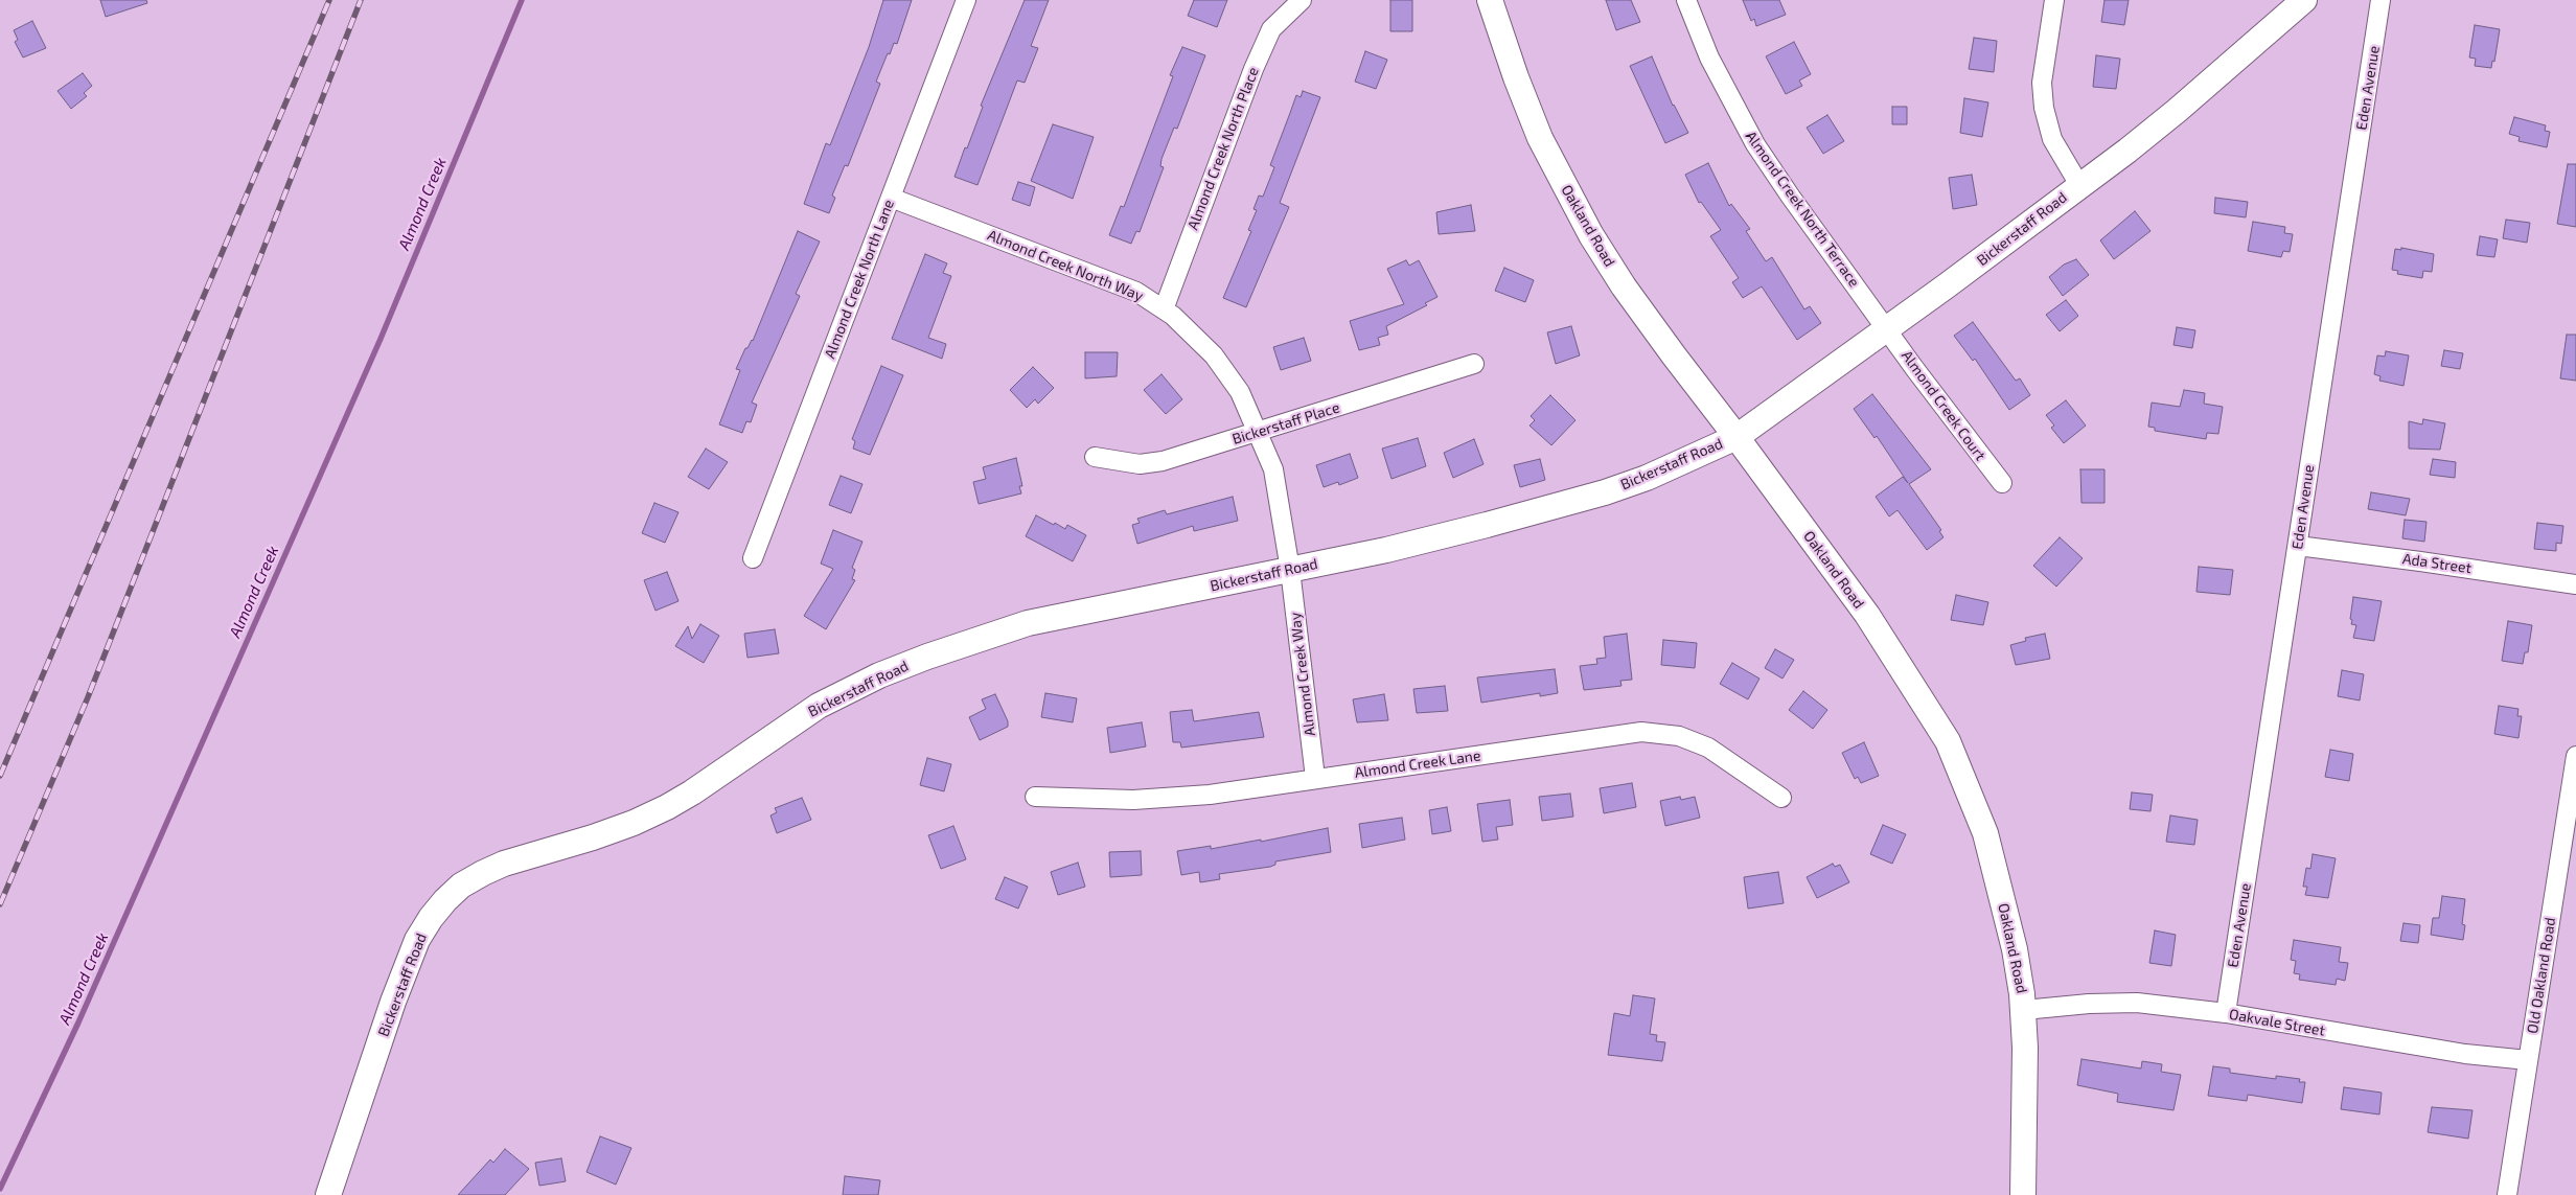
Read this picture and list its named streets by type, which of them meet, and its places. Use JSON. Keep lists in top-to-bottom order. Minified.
{"streets":{"street":["Eden Avenue","Almond Creek North Place","Almond Creek North Terrace","Oakland Road","Bickerstaff Road","Almond Creek North Way","Almond Creek North Lane","Almond Creek Court","Bickerstaff Place","Ada Street","Almond Creek Way","Almond Creek Lane","Old Oakland Road","Oakvale Street"]},"crossings":[["Eden Avenue","Ada Street"],["Eden Avenue","Oakvale Street"],["Almond Creek North Place","Almond Creek North Way"],["Almond Creek North Terrace","Bickerstaff Road"],["Almond Creek North Terrace","Almond Creek Court"],["Oakland Road","Bickerstaff Road"],["Oakland Road","Oakvale Street"],["Bickerstaff Road","Almond Creek North Way"],["Bickerstaff Road","Almond Creek Court"],["Bickerstaff Road","Almond Creek Way"],["Almond Creek North Way","Almond Creek North Lane"],["Almond Creek North Way","Bickerstaff Place"],["Almond Creek North Way","Almond Creek Way"],["Almond Creek Way","Almond Creek Lane"],["Old Oakland Road","Oakvale Street"]],"water":["Almond Creek"]}
